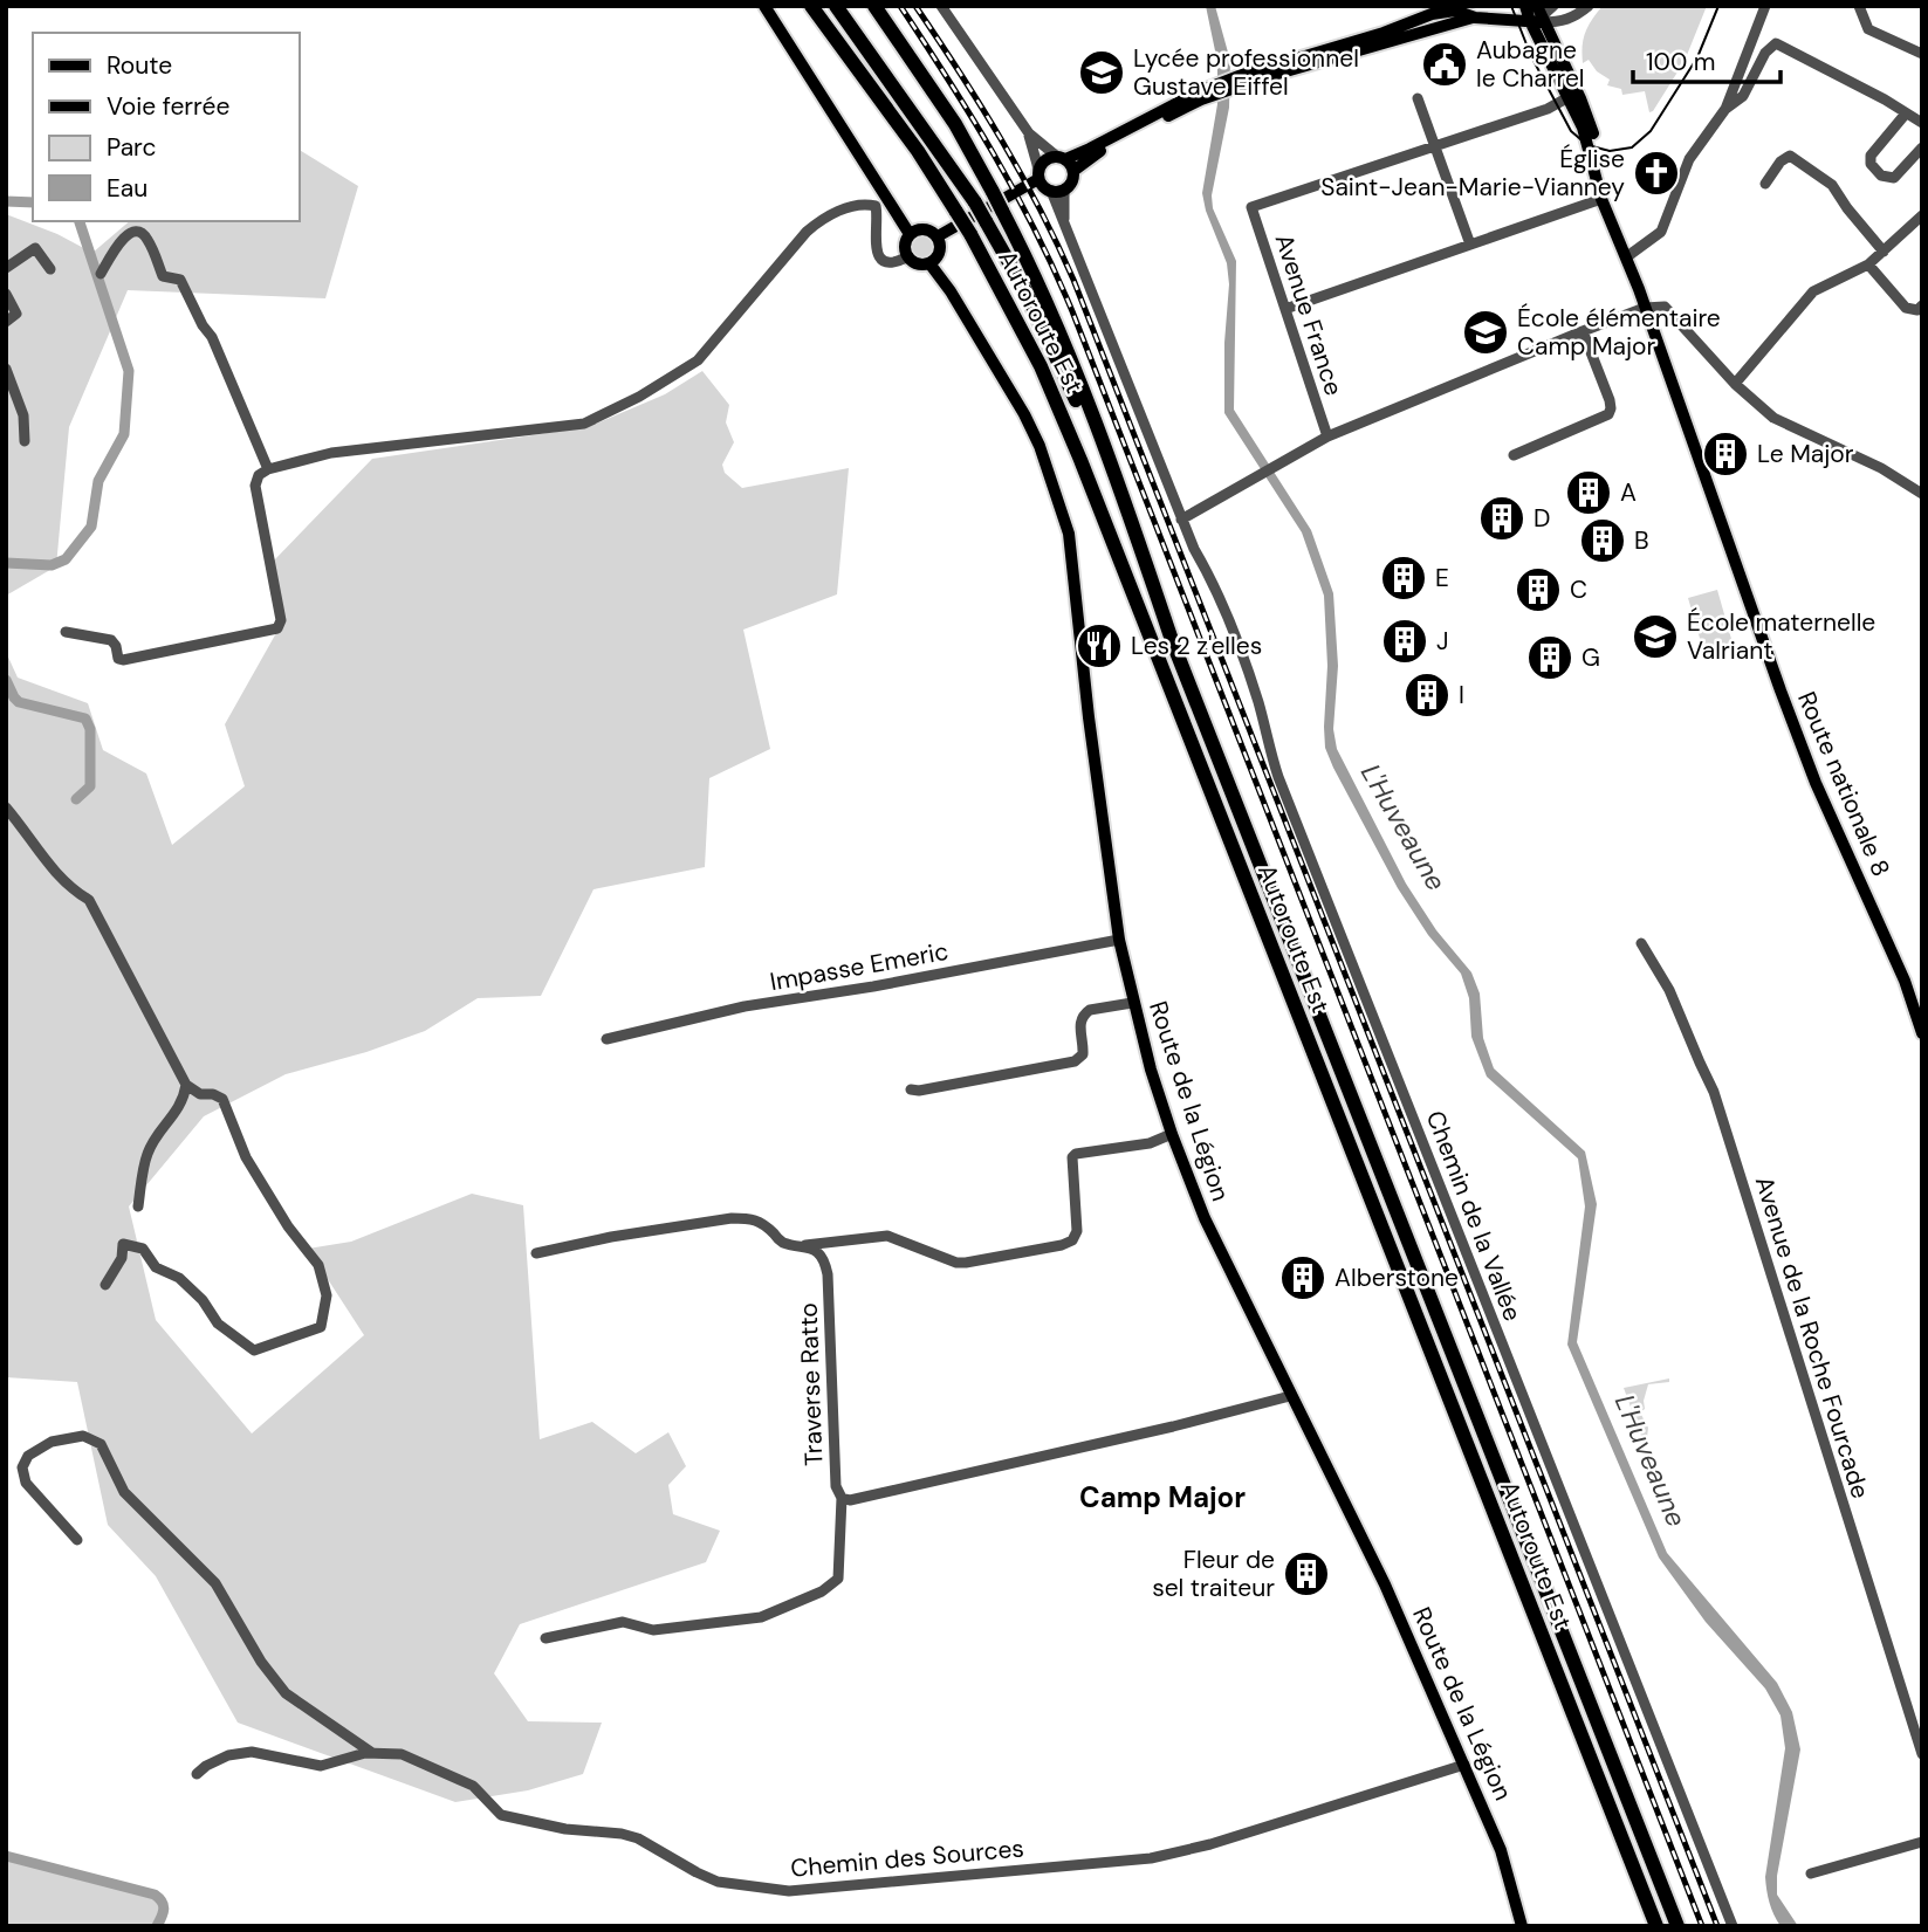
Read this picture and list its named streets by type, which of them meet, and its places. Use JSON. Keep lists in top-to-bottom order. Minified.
{"streets":{"highway":["Autoroute Est"],"main road":["Route nationale 8","Route de la Légion"],"street":["Avenue France","Impasse Emeric","Chemin de la Vallée","Avenue de la Roche Fourcade","Traverse Ratto","Chemin des Sources"]},"crossings":[["Impasse Emeric","Route de la Légion"],["Route de la Légion","Traverse Ratto"],["Route de la Légion","Chemin des Sources"]],"districts":["Camp Major"],"water":["L'Huveaune"],"places":{"public building":["Aubagne le Charrel"],"school or university":["Lycée professionnel Gustave Eiffel","École élémentaire Camp Major","École maternelle Valriant"],"church":["Église Saint-Jean-Marie-Vianney"],"building":["Le Major","A","D","B","E","C","J","G","I","Alberstone","Fleur de sel traiteur"],"restaurant":["Les 2 z'elles"]},"legend":["Route","Voie ferrée","Parc","Eau"],"scale_bar":"100 m"}
